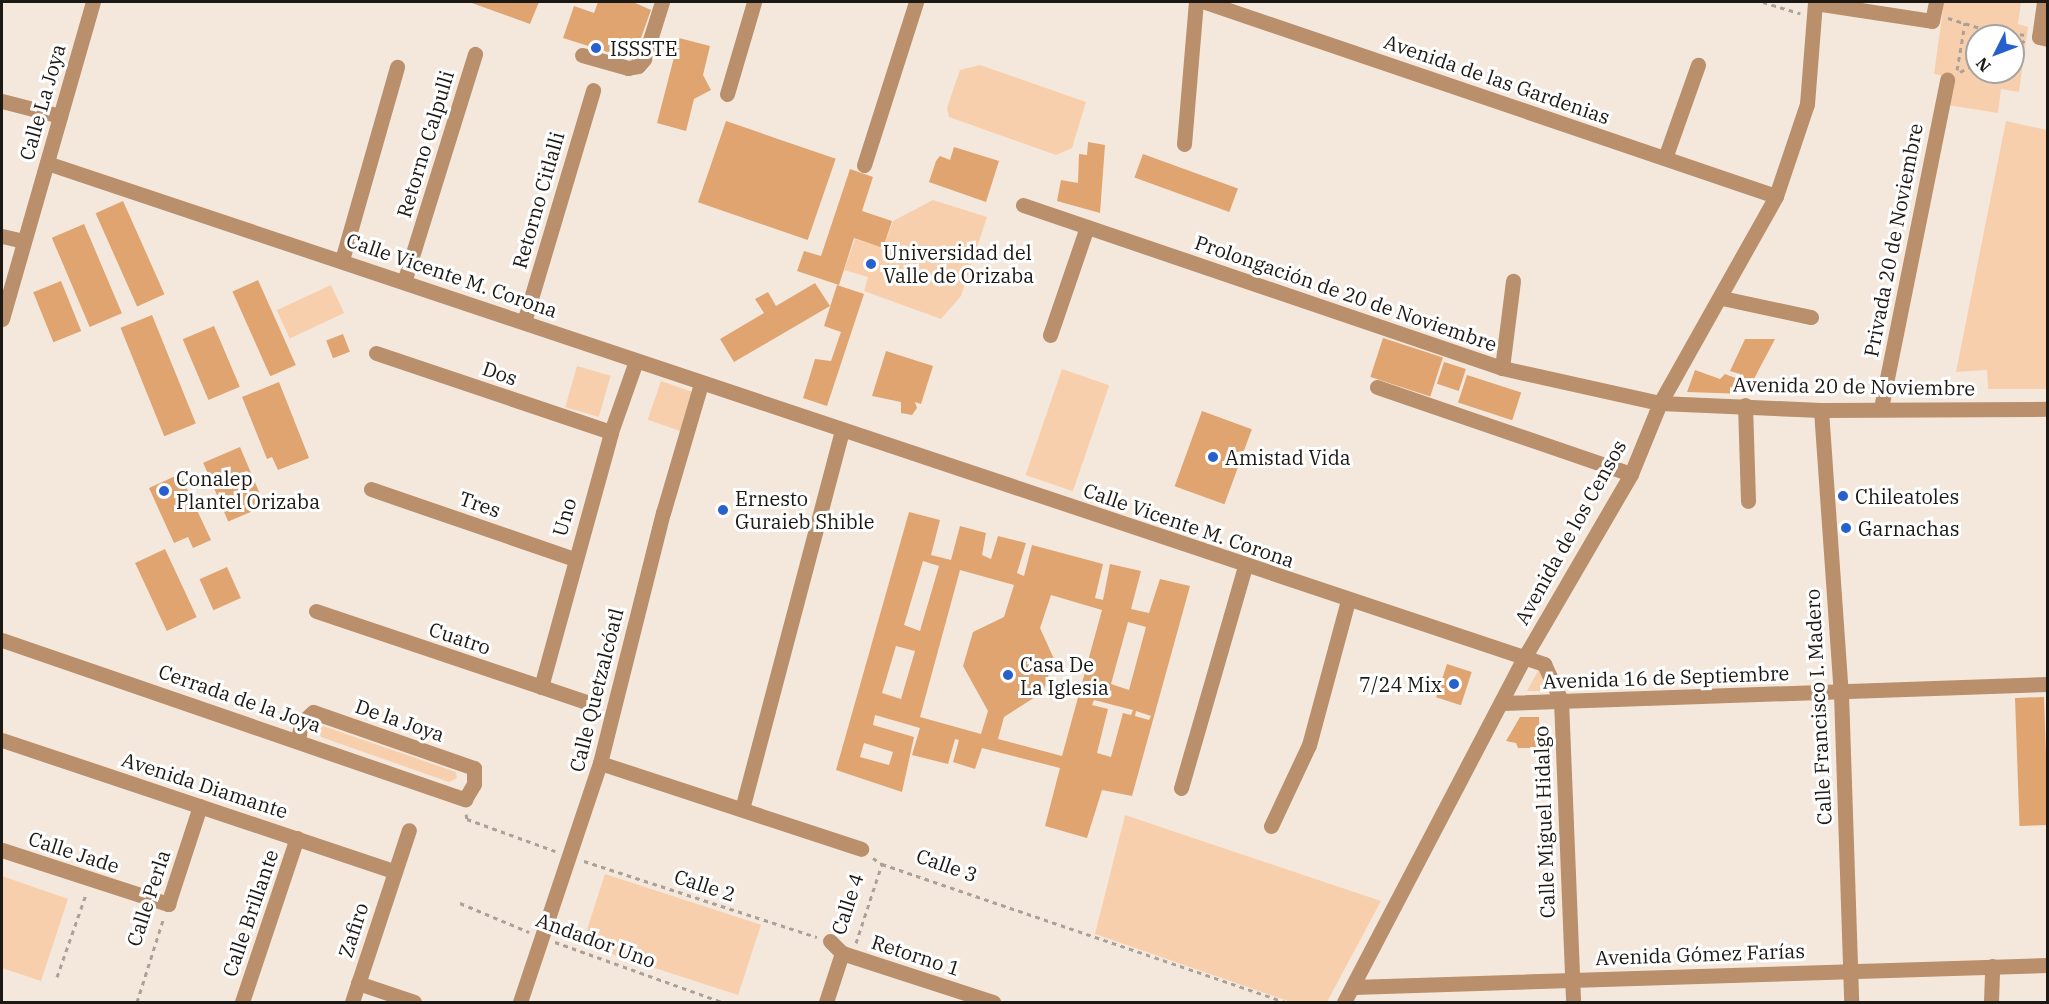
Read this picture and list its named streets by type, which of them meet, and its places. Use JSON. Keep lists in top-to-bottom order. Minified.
{"streets":{"street":["Avenida de las Gardenias","Calle La Joya","Retorno Calpulli","Retorno Citlalli","Privada 20 de Noviembre","Calle Vicente M. Corona","Prolongación de 20 de Noviembre","Dos","Avenida 20 de Noviembre","Tres","Uno","Avenida de los Censos","Cuatro","Avenida 16 de Septiembre","Calle Quetzalcóatl","Cerrada de la Joya","Calle Francisco I. Madero","De la Joya","Avenida Diamante","Calle Miguel Hidalgo","Calle Jade","Calle Perla","Calle 4","Calle Brillante","Zafiro","Avenida Gómez Farías","Retorno 1"],"path":["Calle 3","Calle 2","Andador Uno"]},"crossings":[["Avenida de las Gardenias","Avenida de los Censos"],["Calle La Joya","Calle Vicente M. Corona"],["Retorno Calpulli","Calle Vicente M. Corona"],["Retorno Citlalli","Calle Vicente M. Corona"],["Privada 20 de Noviembre","Avenida 20 de Noviembre"],["Calle Vicente M. Corona","Uno"],["Calle Vicente M. Corona","Avenida de los Censos"],["Calle Vicente M. Corona","Calle Quetzalcóatl"],["Calle Vicente M. Corona","Calle Miguel Hidalgo"],["Prolongación de 20 de Noviembre","Avenida 20 de Noviembre"],["Prolongación de 20 de Noviembre","Avenida de los Censos"],["Dos","Uno"],["Avenida 20 de Noviembre","Avenida de los Censos"],["Avenida 20 de Noviembre","Calle Francisco I. Madero"],["Tres","Uno"],["Uno","Cuatro"],["Avenida de los Censos","Avenida 16 de Septiembre"],["Avenida de los Censos","Calle Miguel Hidalgo"],["Avenida de los Censos","Avenida Gómez Farías"],["Avenida 16 de Septiembre","Calle Francisco I. Madero"],["Avenida 16 de Septiembre","Calle Miguel Hidalgo"],["Calle Quetzalcóatl","Calle 2"],["Calle Quetzalcóatl","Andador Uno"],["Cerrada de la Joya","De la Joya"],["Cerrada de la Joya","Calle 2"],["Calle Francisco I. Madero","Avenida Gómez Farías"],["De la Joya","Calle 2"],["Avenida Diamante","Calle Perla"],["Avenida Diamante","Calle Brillante"],["Avenida Diamante","Zafiro"],["Calle Miguel Hidalgo","Avenida Gómez Farías"],["Calle Jade","Calle Perla"],["Calle 3","Calle 4"],["Calle 2","Retorno 1"],["Calle 4","Retorno 1"]],"places":["ISSSTE","Universidad del Valle de Orizaba","Amistad Vida","Conalep Plantel Orizaba","Chileatoles","Ernesto Guraieb Shible","Garnachas","Casa De La Iglesia","7/24 Mix"],"north":"bottom left"}
